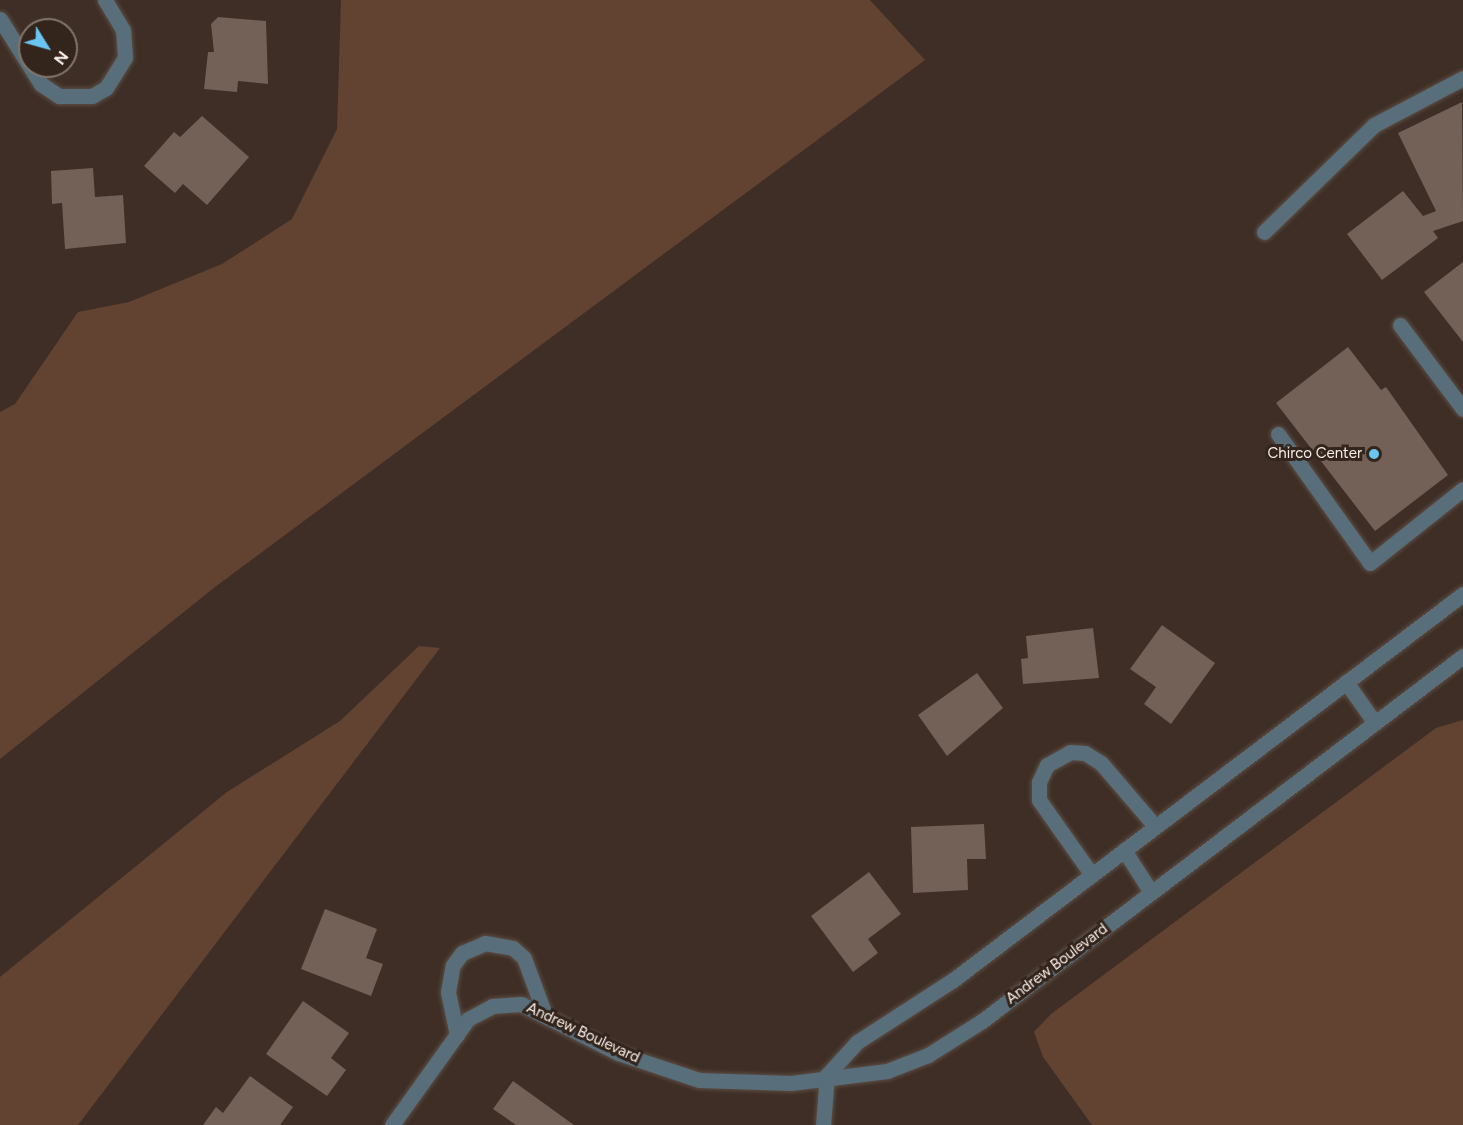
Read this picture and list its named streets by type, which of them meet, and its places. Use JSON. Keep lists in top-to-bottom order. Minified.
{"streets":{"street":["Andrew Boulevard"]},"places":["Chirco Center"],"north":"bottom right"}
